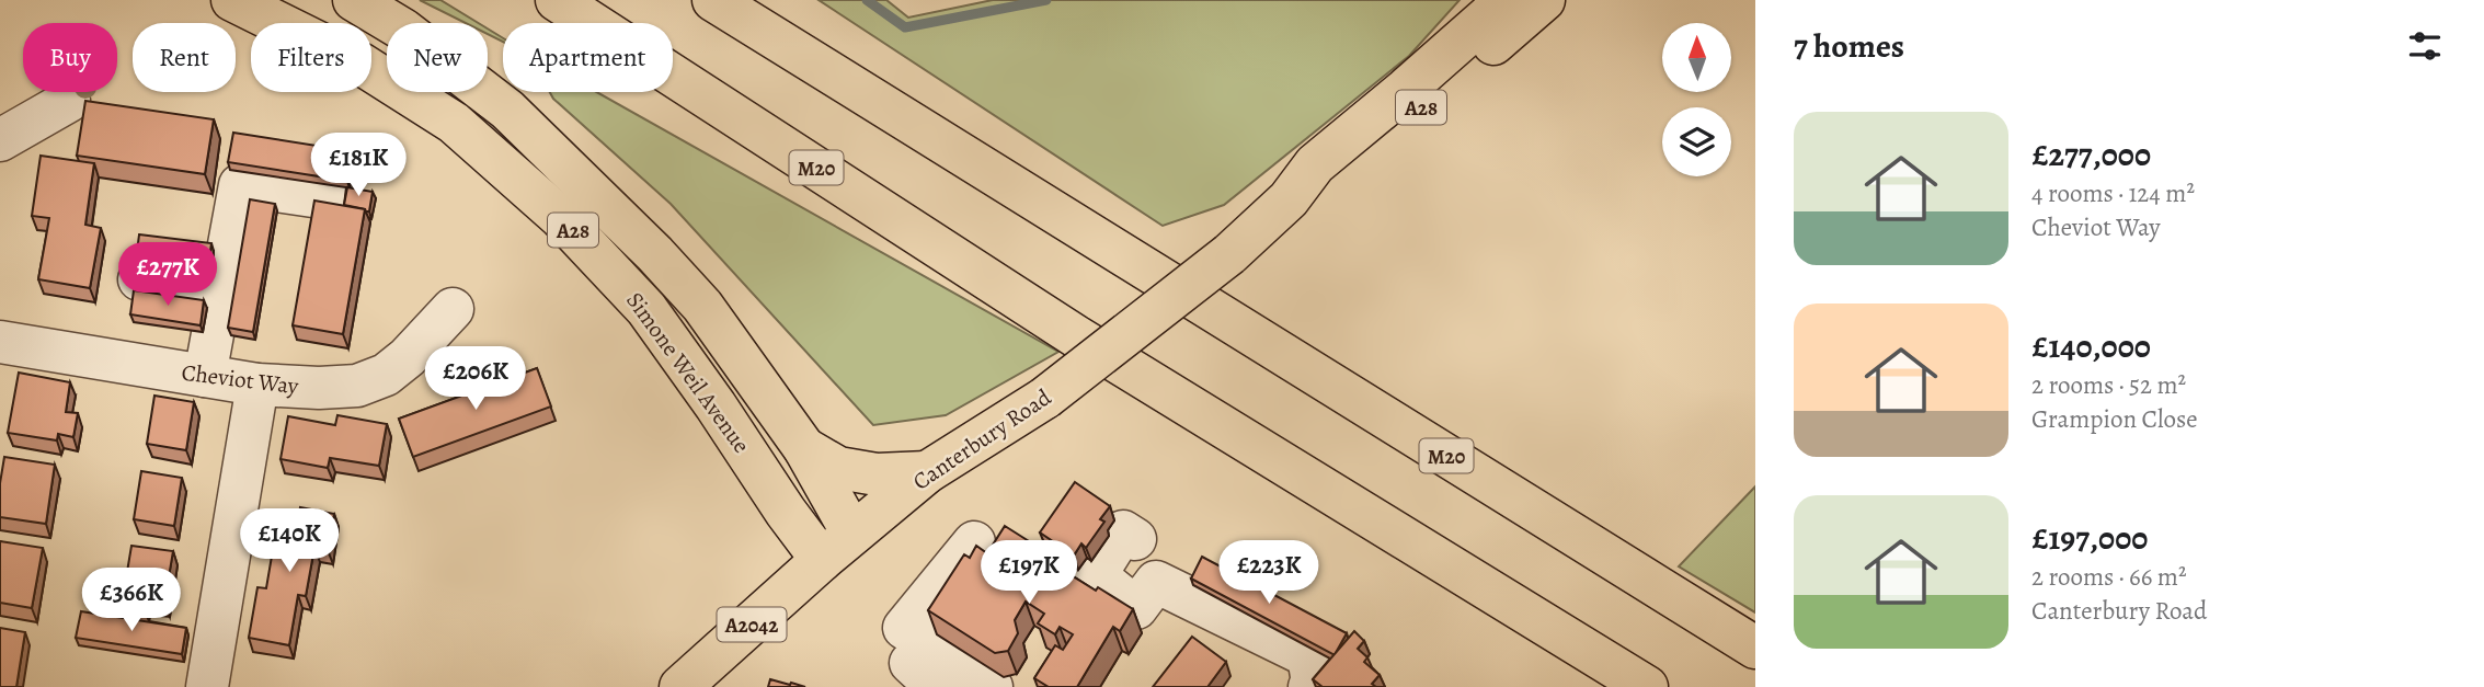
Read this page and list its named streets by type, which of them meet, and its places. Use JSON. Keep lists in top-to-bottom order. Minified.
{"streets":{"main road":["A28","M20","Simone Weil Avenue","Canterbury Road","A2042"],"street":["Cheviot Way"]},"crossings":[["Simone Weil Avenue","Canterbury Road"]],"north":"top","page":{"heading":"7 homes","chip":["Buy","Rent","Filters","New","Apartment"],"list":[{"name":"£277,000","note":"4 rooms · 124 m² · Cheviot Way"},{"name":"£140,000","note":"2 rooms · 52 m² · Grampion Close"},{"name":"£197,000","note":"2 rooms · 66 m² · Canterbury Road"}],"price":["£181K","£277K","£206K","£140K","£197K","£223K","£366K"]}}
